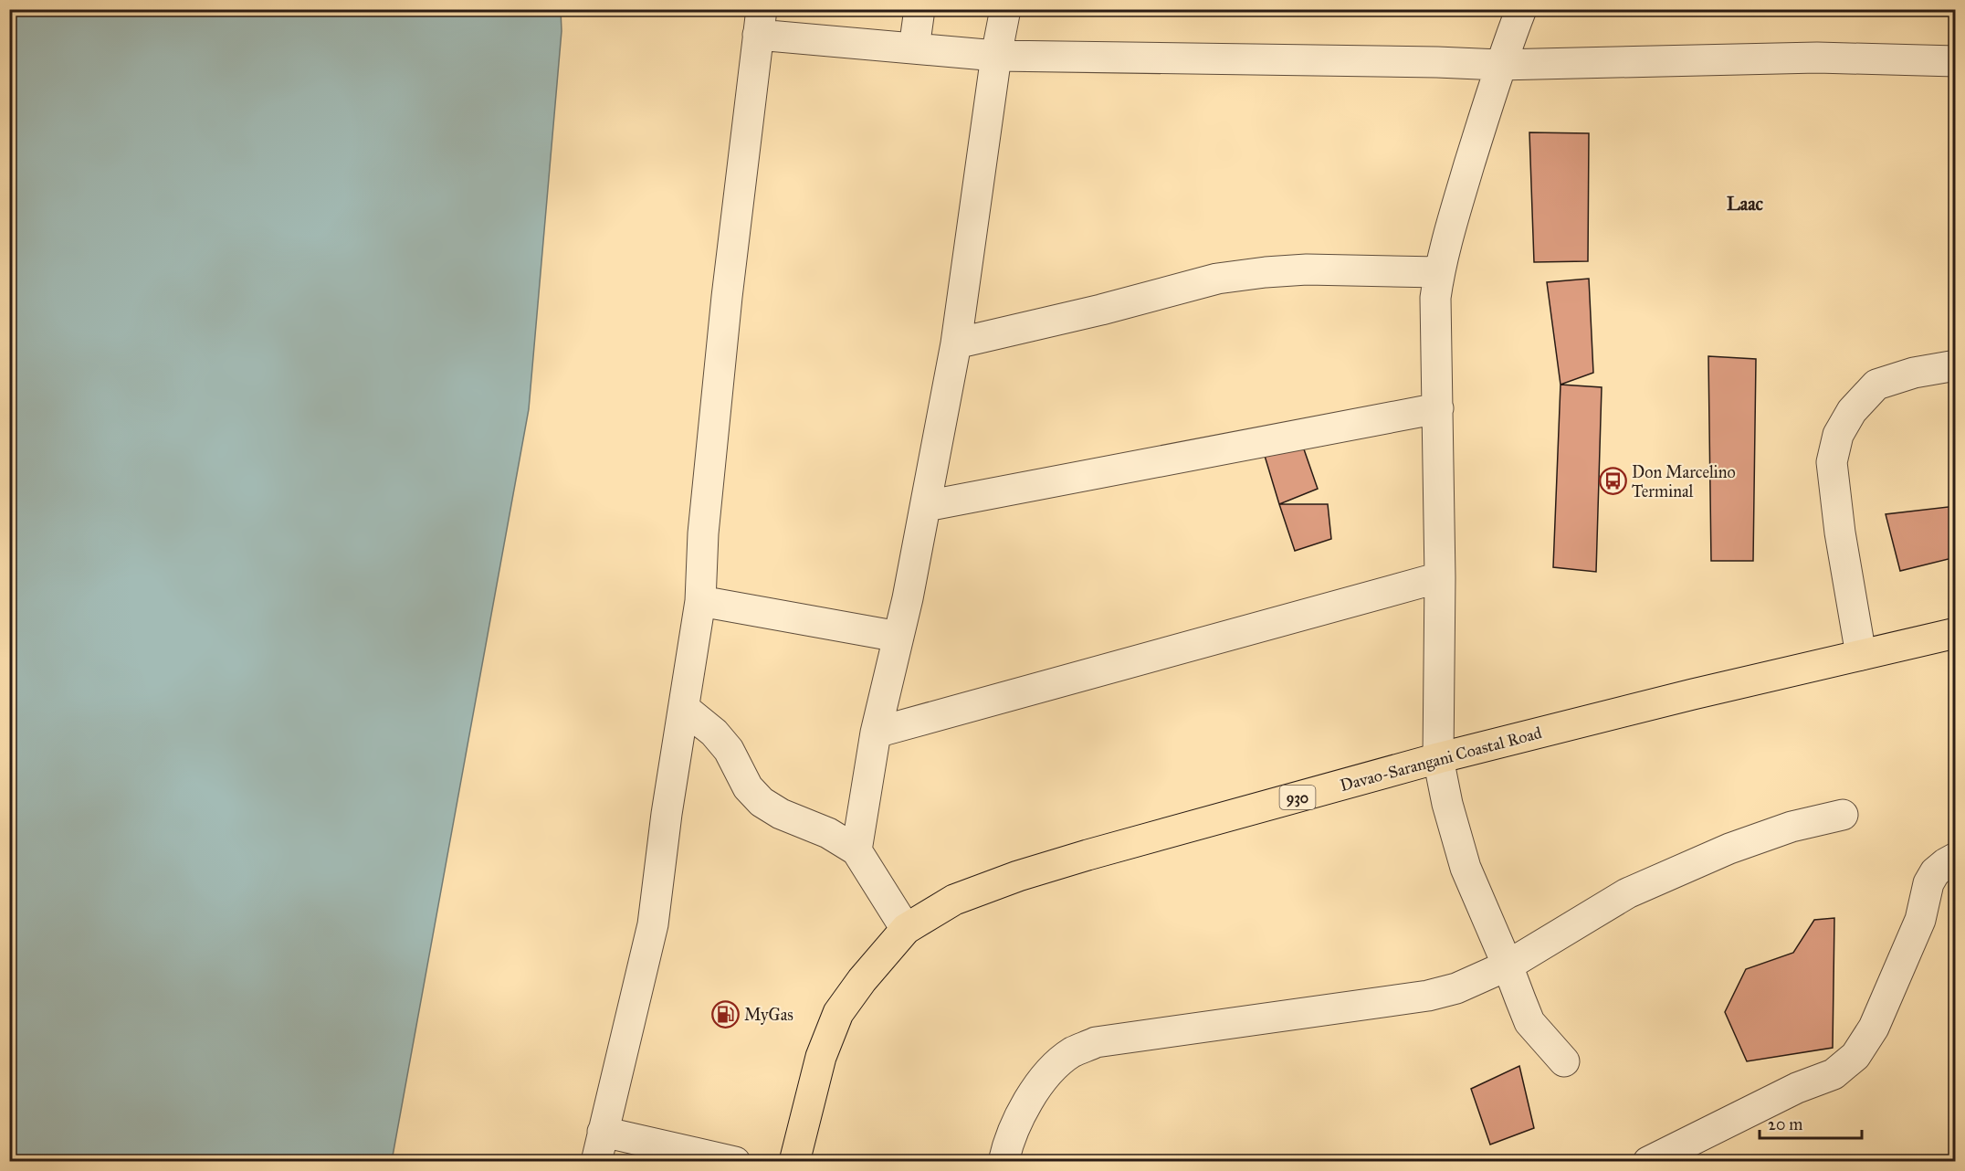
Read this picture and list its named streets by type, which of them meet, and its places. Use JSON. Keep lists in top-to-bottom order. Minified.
{"streets":{"main road":["Davao-Sarangani Coastal Road","930"]},"districts":["Laac"],"places":{"bus stop":["Don Marcelino Terminal"],"fuel station":["MyGas"]},"scale_bar":"20 m"}
